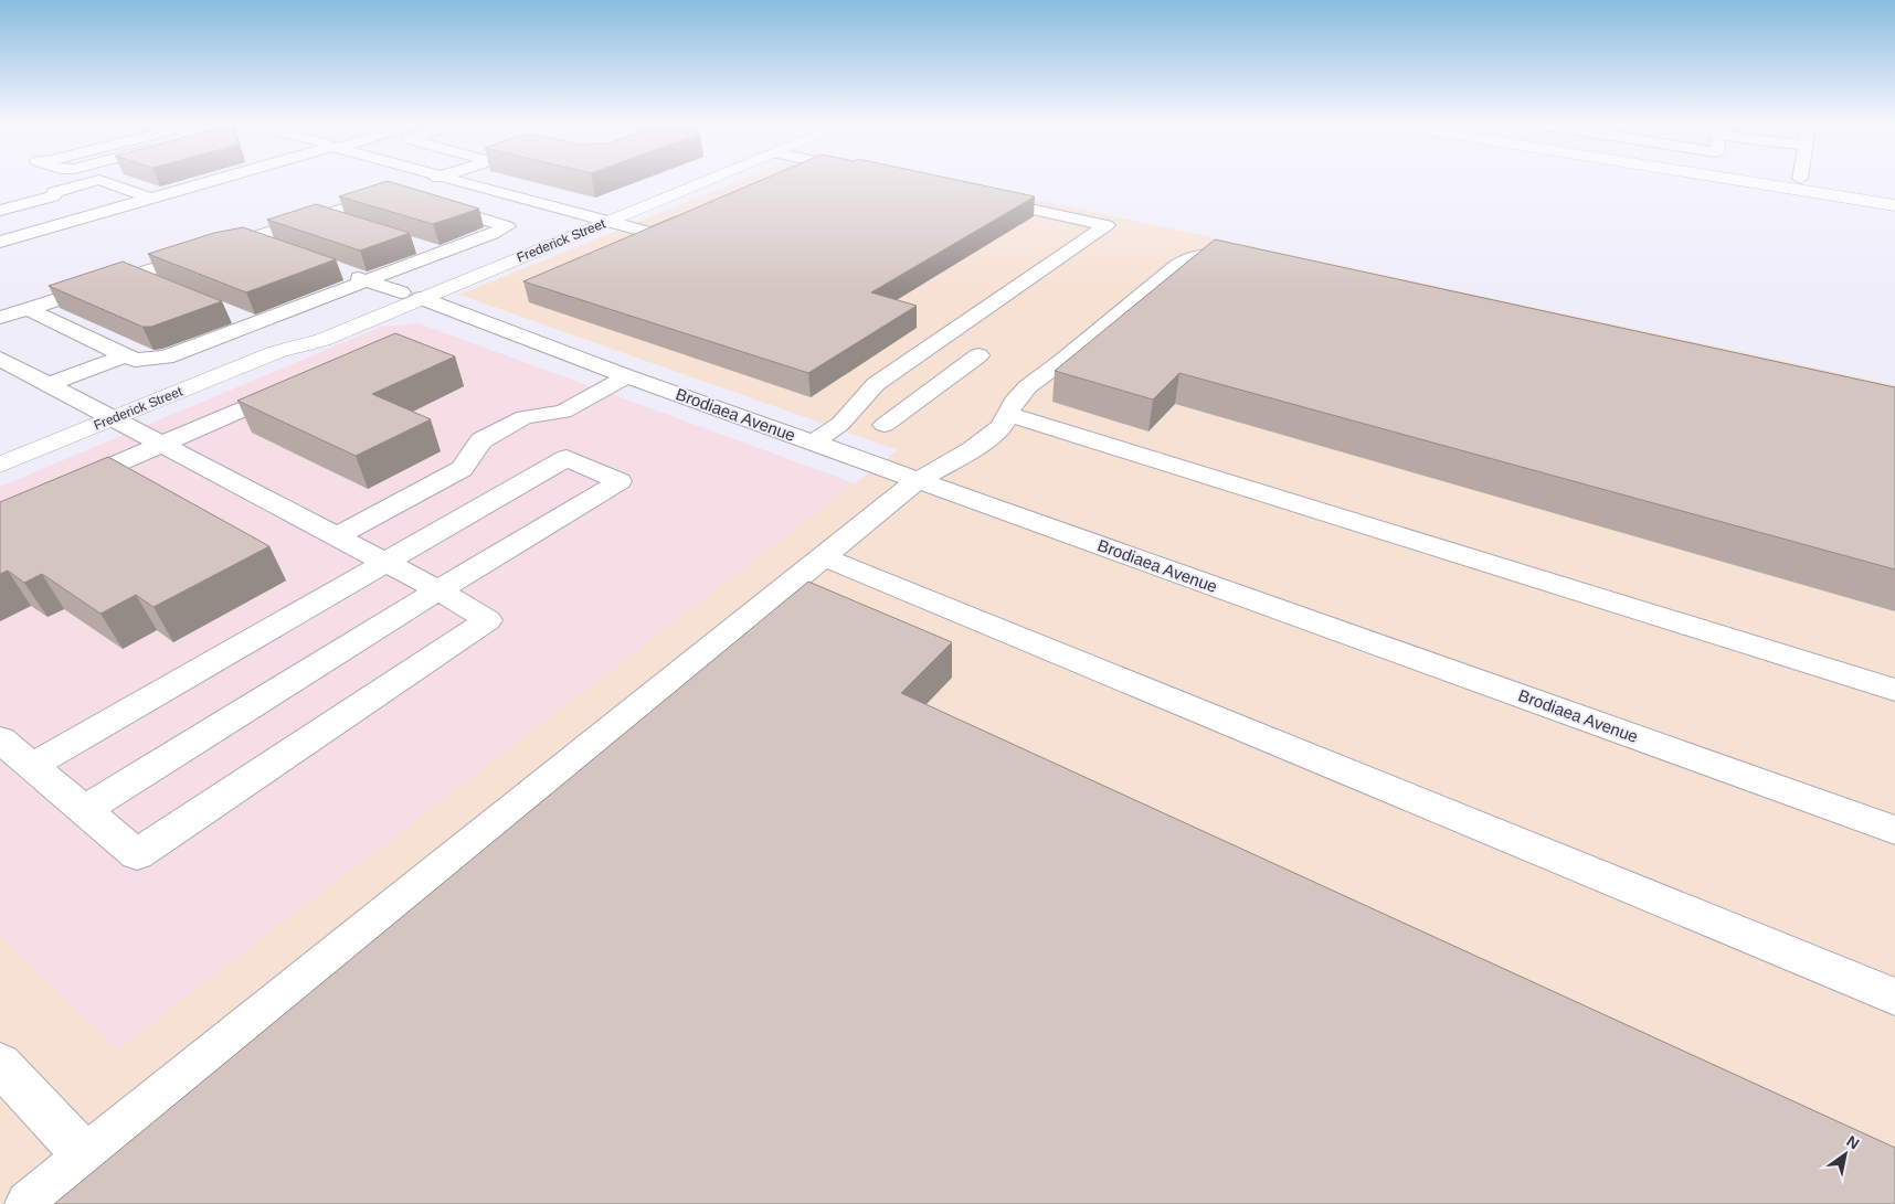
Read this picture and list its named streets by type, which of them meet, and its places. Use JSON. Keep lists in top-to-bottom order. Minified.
{"streets":{"main road":["Frederick Street"],"street":["Brodiaea Avenue"]},"crossings":[["Frederick Street","Brodiaea Avenue"]],"north":"top right"}
